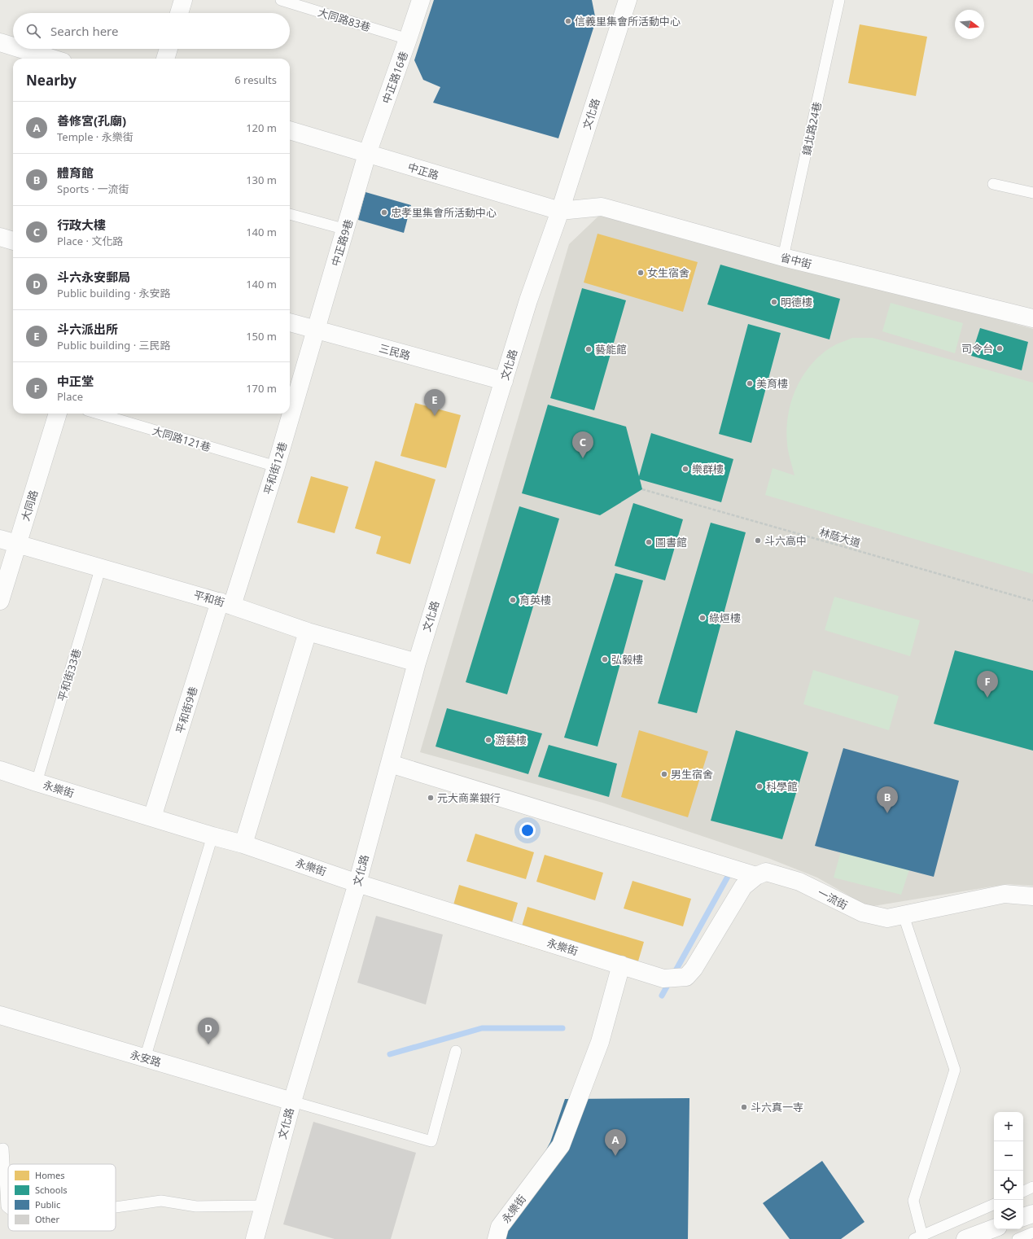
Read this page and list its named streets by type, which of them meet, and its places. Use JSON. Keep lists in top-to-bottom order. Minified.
{"streets":{"street":["中正路16巷","文化路","中正路","中正路9巷","省中街","三民路","平和街12巷","大同路","平和街","平和街9巷","永樂街","一流街","永安路"],"lane":["大同路83巷","鎮北路24巷","大同路121巷","平和街33巷"],"path":["林蔭大道"]},"crossings":[["大同路83巷","中正路16巷"],["中正路16巷","中正路"],["中正路16巷","中正路9巷"],["文化路","中正路"],["文化路","省中街"],["文化路","三民路"],["文化路","平和街"],["文化路","永樂街"],["文化路","永安路"],["鎮北路24巷","省中街"],["中正路","中正路9巷"],["中正路","省中街"],["中正路9巷","三民路"],["中正路9巷","平和街12巷"],["三民路","平和街12巷"],["大同路121巷","平和街12巷"],["平和街12巷","平和街"],["平和街12巷","平和街9巷"],["大同路","平和街"],["平和街","平和街33巷"],["平和街","平和街9巷"],["平和街33巷","永樂街"],["平和街9巷","永樂街"],["永樂街","一流街"]],"places":["信義里集會所活動中心","忠孝里集會所活動中心","女生宿舍","明德樓","司令台","藝能館","美育樓","樂群樓","斗六高中","圖書館","育英樓","綠烜樓","弘毅樓","游藝樓","男生宿舍","科學館","元大商業銀行","斗六真一寺"],"legend":["Homes","Schools","Public","Other"],"north":"right","page":{"search":"Search here","heading":["Nearby","6 results"],"list":[{"mark":"A","name":"善修宮(孔廟)","note":"Temple · 永樂街","value":"120 m"},{"mark":"B","name":"體育館","note":"Sports · 一流街","value":"130 m"},{"mark":"C","name":"行政大樓","note":"Place · 文化路","value":"140 m"},{"mark":"D","name":"斗六永安郵局","note":"Public building · 永安路","value":"140 m"},{"mark":"E","name":"斗六派出所","note":"Public building · 三民路","value":"150 m"},{"mark":"F","name":"中正堂","note":"Place","value":"170 m"}],"pins":["E","C","F","B","D","A"],"map_buttons":["+","−"]}}
